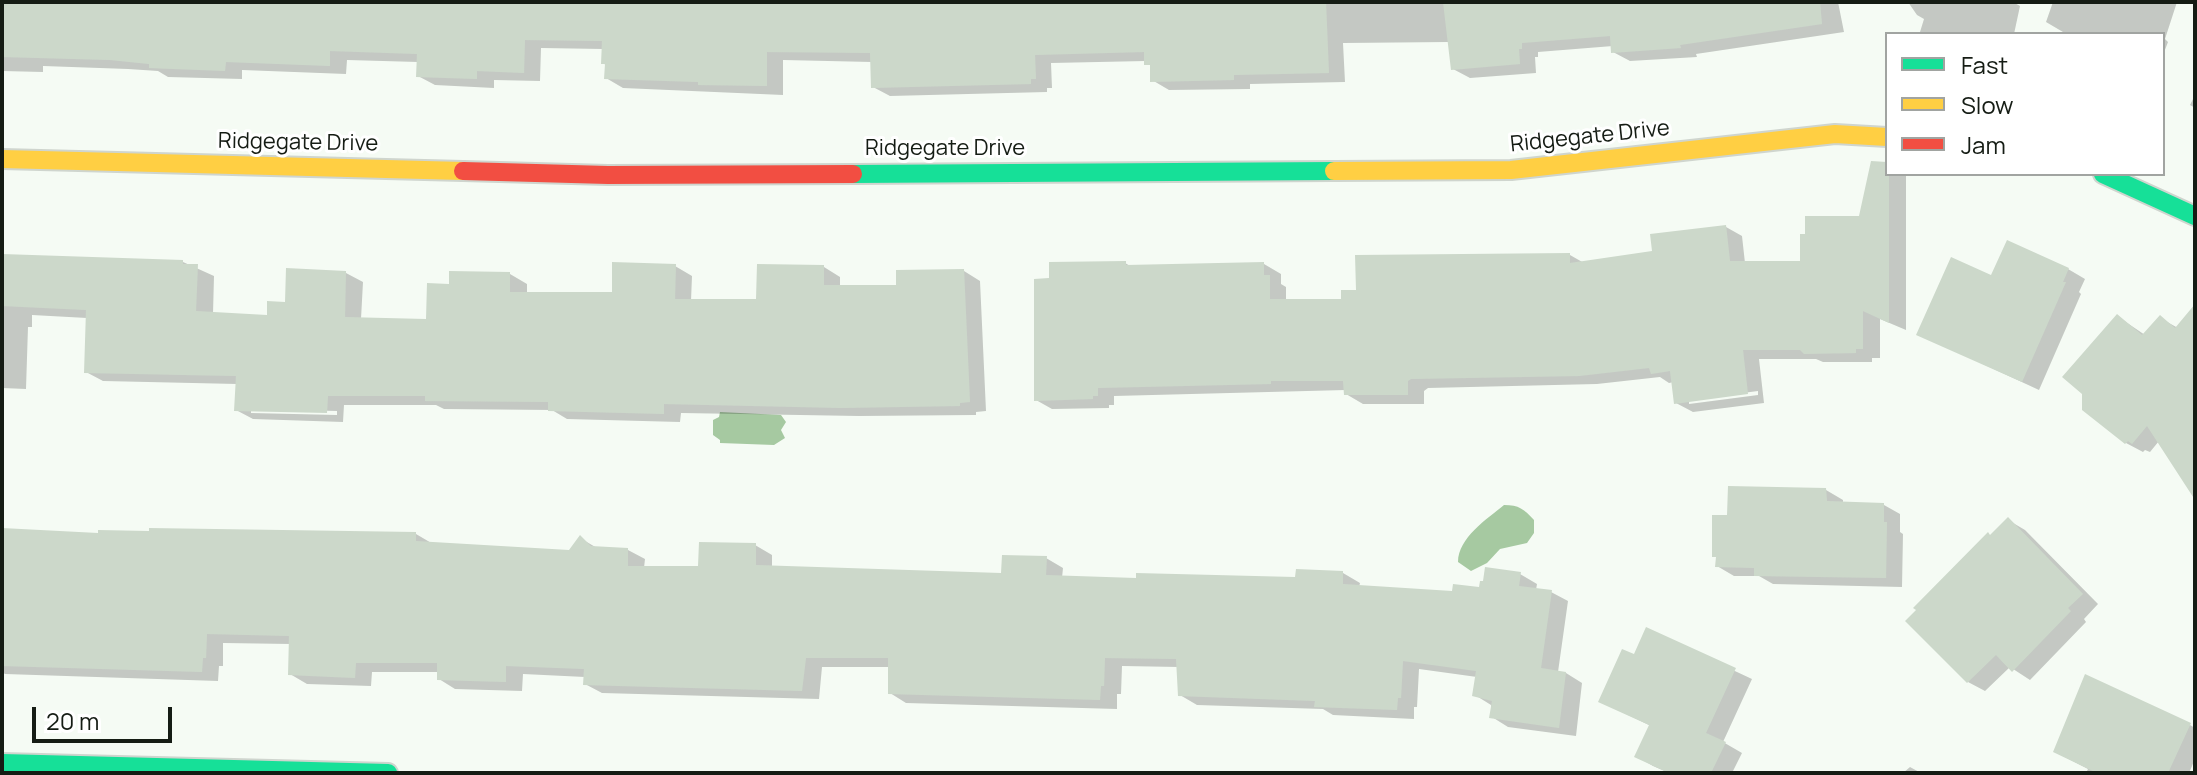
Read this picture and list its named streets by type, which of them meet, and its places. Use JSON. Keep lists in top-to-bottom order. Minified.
{"streets":{"street":["Ridgegate Drive"]},"legend":["Fast","Slow","Jam"],"scale_bar":"20 m"}
